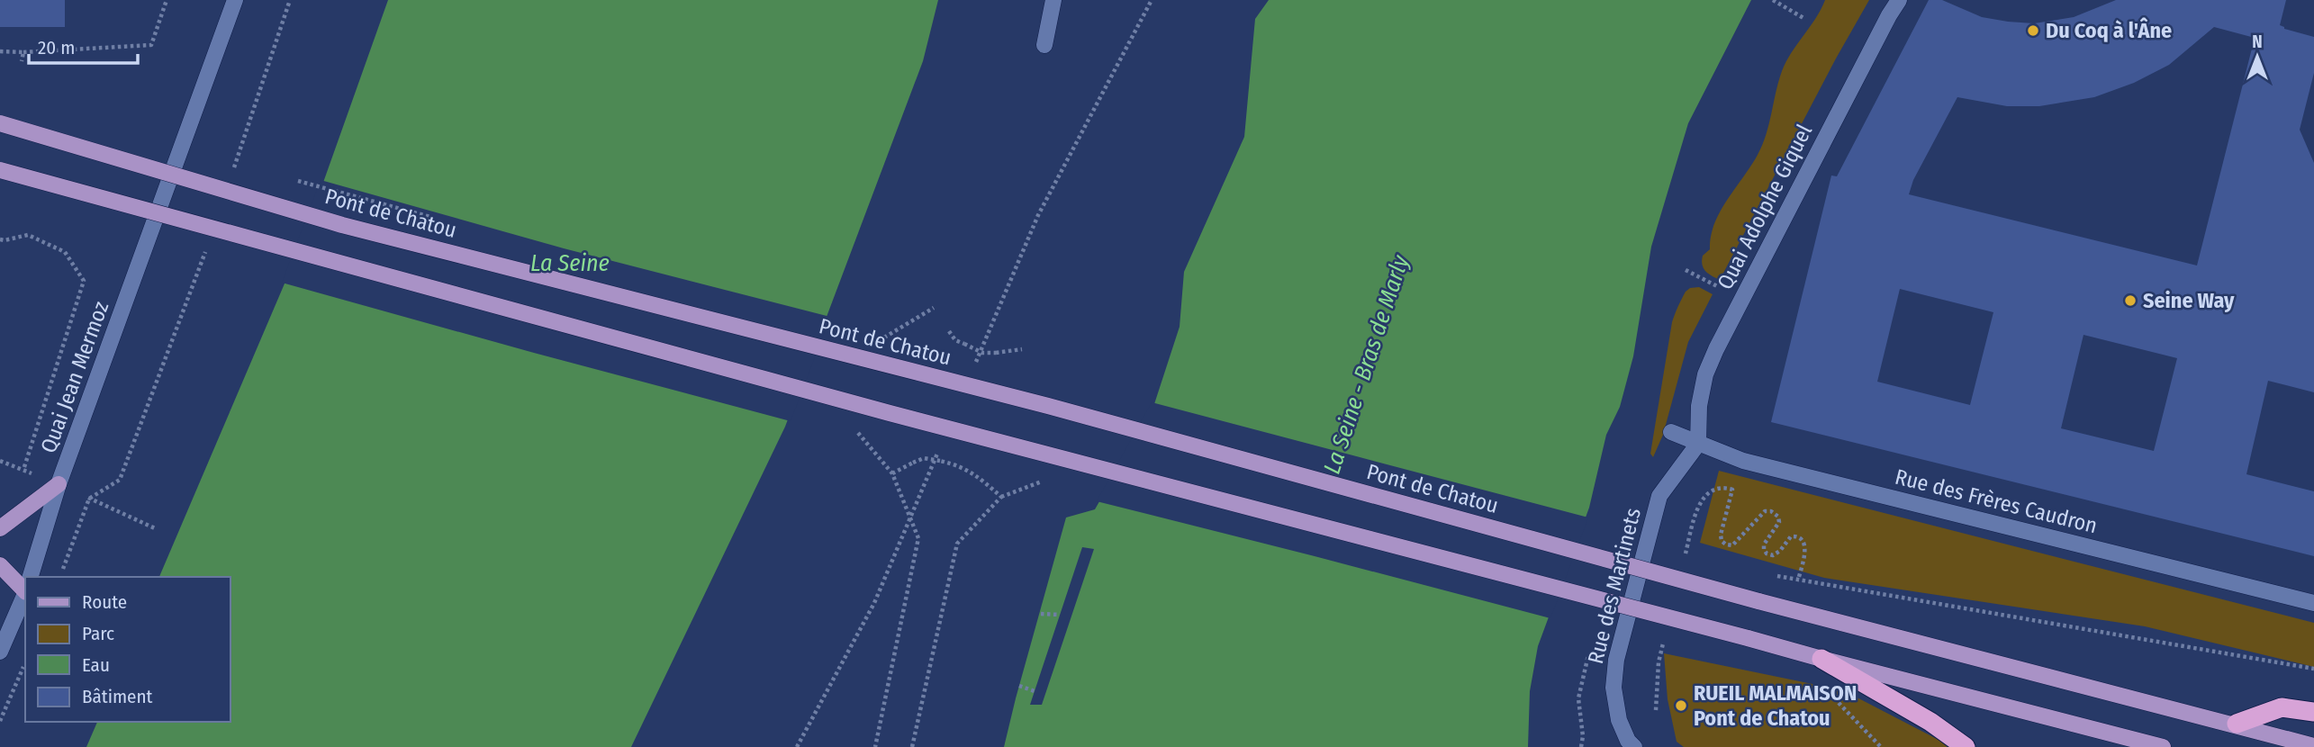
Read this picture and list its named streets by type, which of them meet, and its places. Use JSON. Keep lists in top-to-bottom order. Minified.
{"streets":{"main road":["Pont de Chatou"],"street":["Quai Adolphe Giquel","Quai Jean Mermoz","Rue des Frères Caudron","Rue des Martinets"]},"crossings":[["Quai Adolphe Giquel","Rue des Frères Caudron"],["Quai Adolphe Giquel","Rue des Martinets"],["Rue des Frères Caudron","Rue des Martinets"]],"water":["La Seine","La Seine - Bras de Marly"],"places":["Du Coq à l'Âne","Seine Way","RUEIL MALMAISON Pont de Chatou"],"legend":["Route","Parc","Eau","Bâtiment"],"scale_bar":"20 m","north":"top"}
